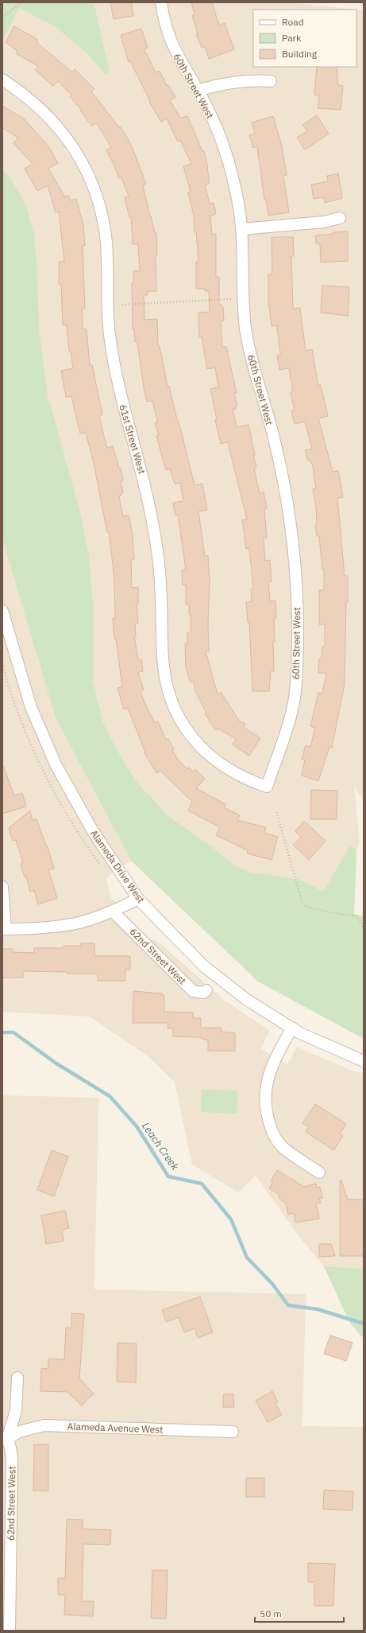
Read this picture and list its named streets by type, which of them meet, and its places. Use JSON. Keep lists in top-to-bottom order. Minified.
{"streets":{"street":["60th Street West","61st Street West","Alameda Drive West","62nd Street West","Alameda Avenue West"]},"crossings":[["60th Street West","61st Street West"],["62nd Street West","Alameda Avenue West"]],"water":["Leach Creek"],"legend":["Road","Park","Building"],"scale_bar":"50 m"}
